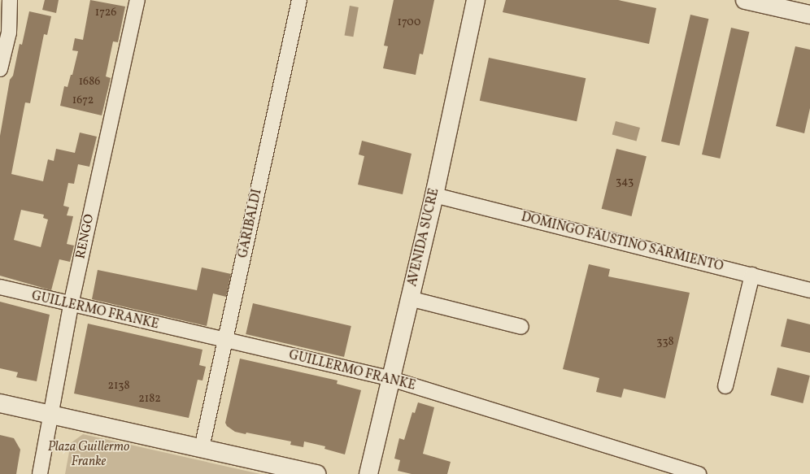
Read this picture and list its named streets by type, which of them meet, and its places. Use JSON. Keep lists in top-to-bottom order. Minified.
{"streets":{"street":["GARIBALDI","RENGO","AVENIDA SUCRE","DOMINGO FAUSTINO SARMIENTO","GUILLERMO FRANKE"]},"crossings":[["GARIBALDI","GUILLERMO FRANKE"],["RENGO","GUILLERMO FRANKE"],["AVENIDA SUCRE","DOMINGO FAUSTINO SARMIENTO"],["AVENIDA SUCRE","GUILLERMO FRANKE"]],"parks":["Plaza Guillermo Franke"],"house_numbers":["1726","1700","1686","1672","343","338","2138","2182"]}
